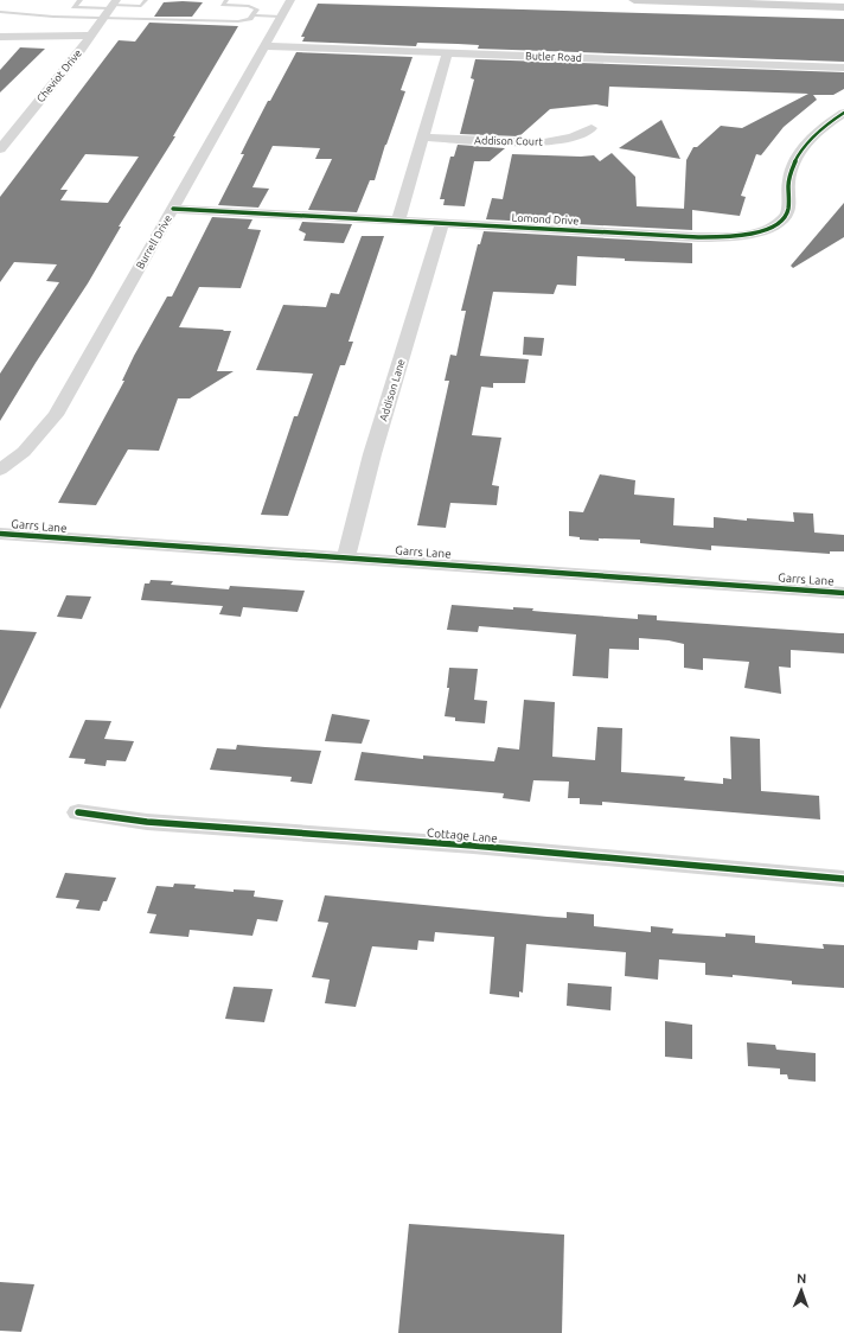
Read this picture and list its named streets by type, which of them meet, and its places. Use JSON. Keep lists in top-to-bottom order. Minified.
{"streets":{"street":["Butler Road","Cheviot Drive","Addison Court","Lomond Drive","Burrell Drive","Addison Lane","Garrs Lane","Cottage Lane"]},"crossings":[["Butler Road","Burrell Drive"],["Lomond Drive","Burrell Drive"],["Lomond Drive","Addison Lane"],["Addison Lane","Garrs Lane"]],"north":"top"}
